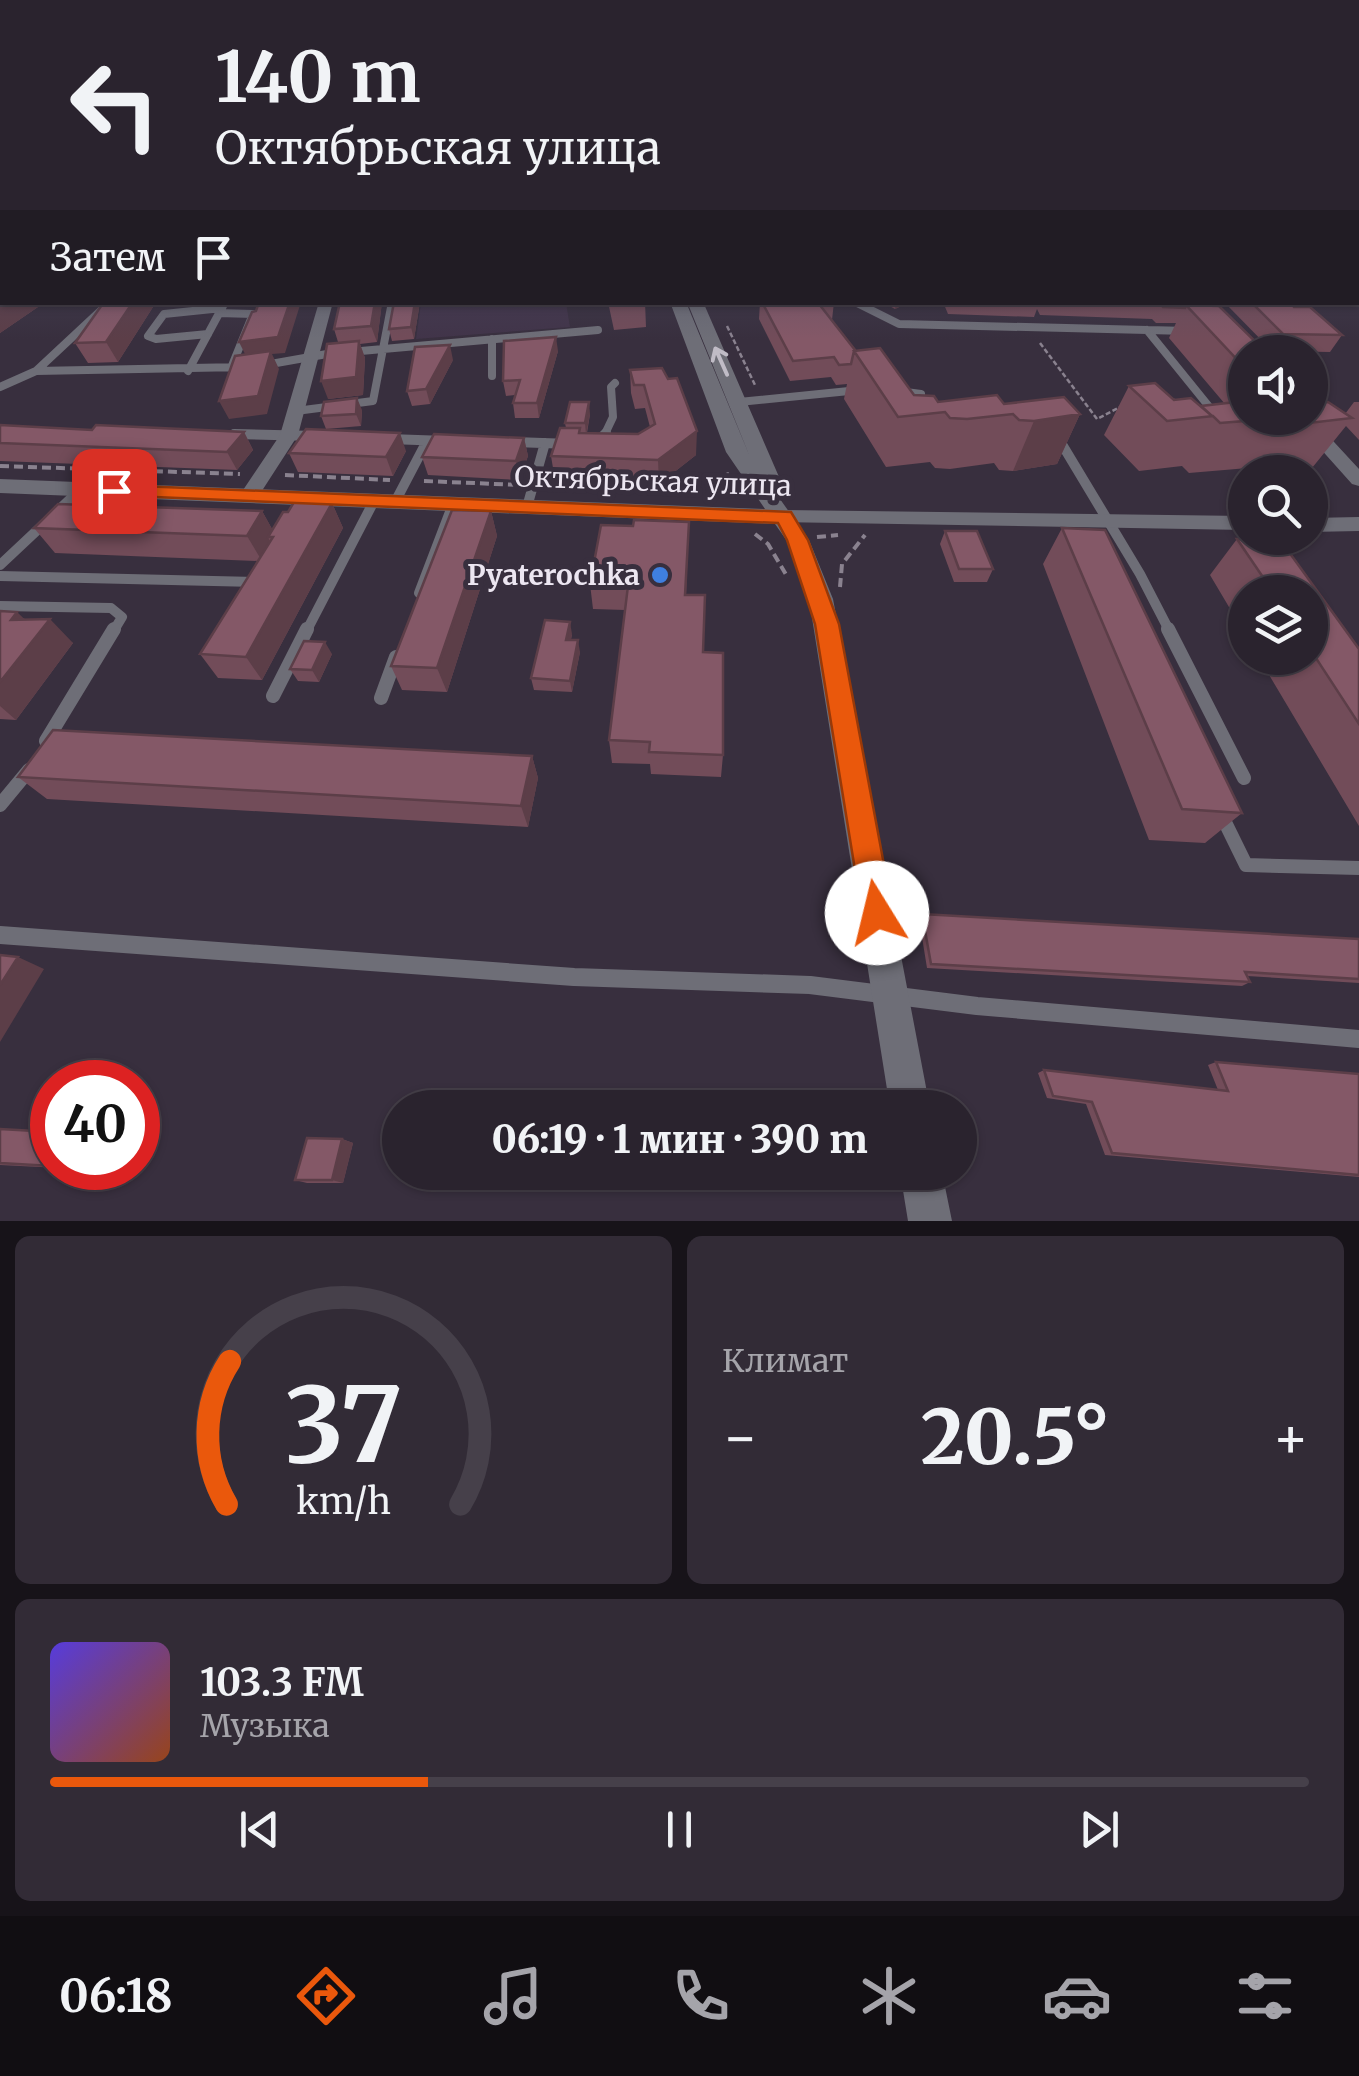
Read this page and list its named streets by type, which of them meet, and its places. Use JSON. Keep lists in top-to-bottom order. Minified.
{"streets":{"street":["Октябрьская улица"]},"places":["Pyaterochka"],"page":{"turn":["140 m","Октябрьская улица"],"then":"Затем","limit":"40","trip":"06:19 · 1 мин · 390 m","tile":"Климат","heat":["−","20.5°","+"],"song":["103.3 FM","Музыка"],"tabs":"06:18","gauge":["37","km/h"]}}
